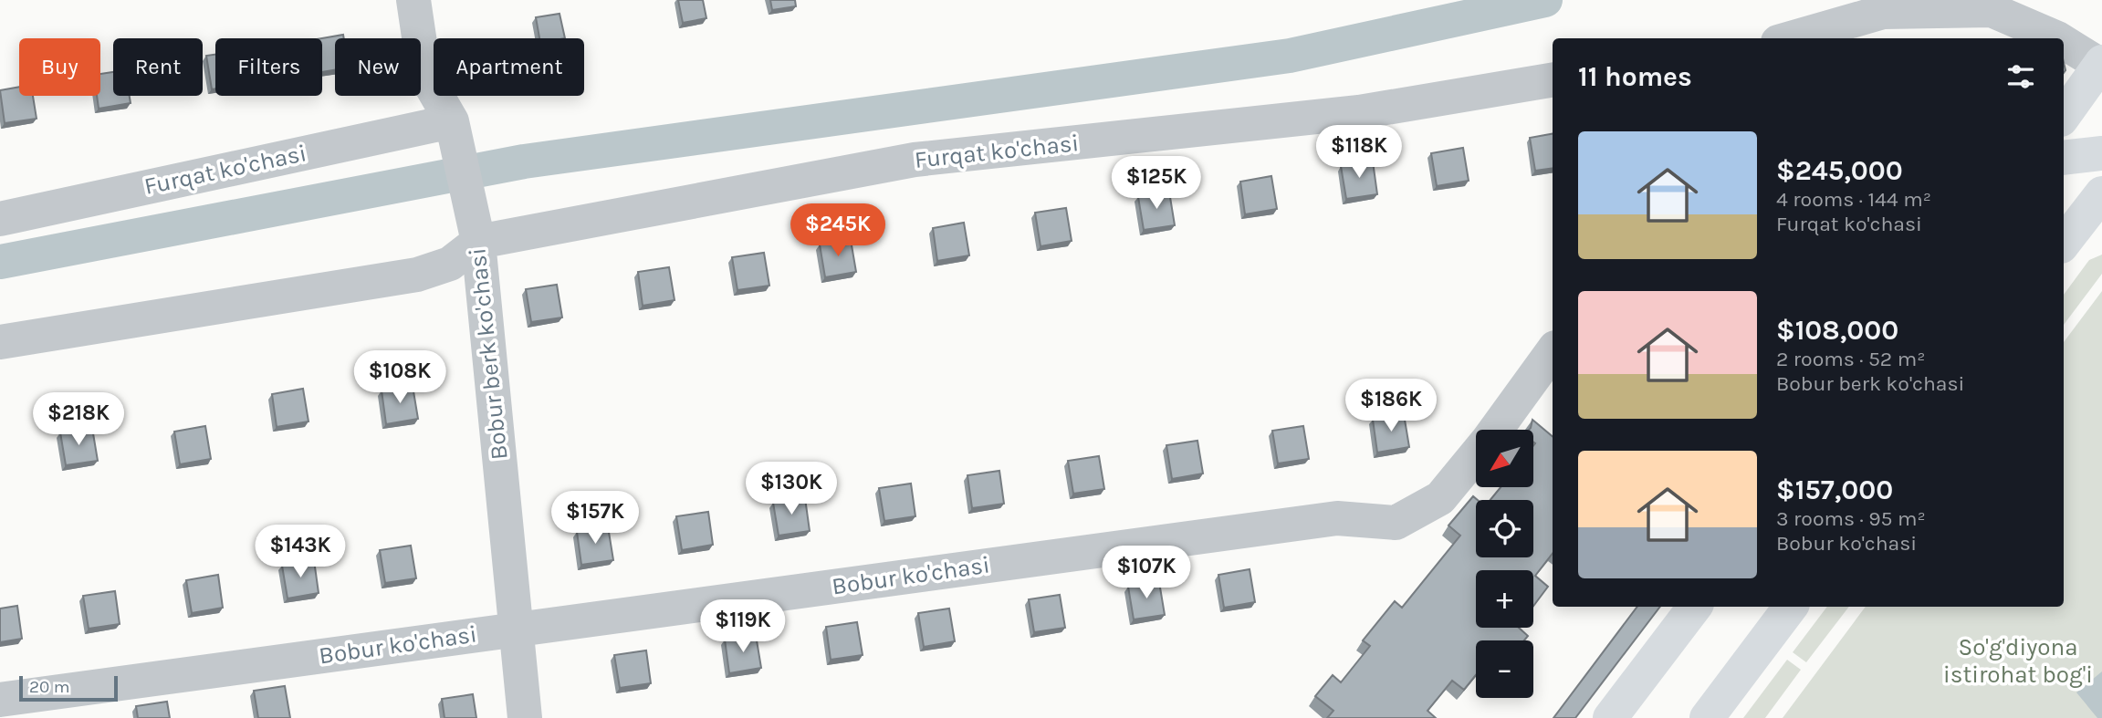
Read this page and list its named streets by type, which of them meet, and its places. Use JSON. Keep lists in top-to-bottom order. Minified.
{"streets":{"street":["Furqat ko'chasi","Bobur berk ko'chasi","Bobur ko'chasi"]},"crossings":[["Furqat ko'chasi","Bobur berk ko'chasi"],["Bobur berk ko'chasi","Bobur ko'chasi"]],"parks":["So'g'diyona istirohat bog'i"],"scale_bar":"20 m","north":"bottom left","page":{"chip":["Buy","Rent","Filters","New","Apartment"],"heading":"11 homes","list":[{"name":"$245,000","note":"4 rooms · 144 m² · Furqat ko'chasi"},{"name":"$108,000","note":"2 rooms · 52 m² · Bobur berk ko'chasi"},{"name":"$157,000","note":"3 rooms · 95 m² · Bobur ko'chasi"}],"price":["$118K","$125K","$245K","$108K","$186K","$218K","$130K","$157K","$143K","$107K","$119K"],"map_buttons":["+","−"],"scale":"20 m"}}
